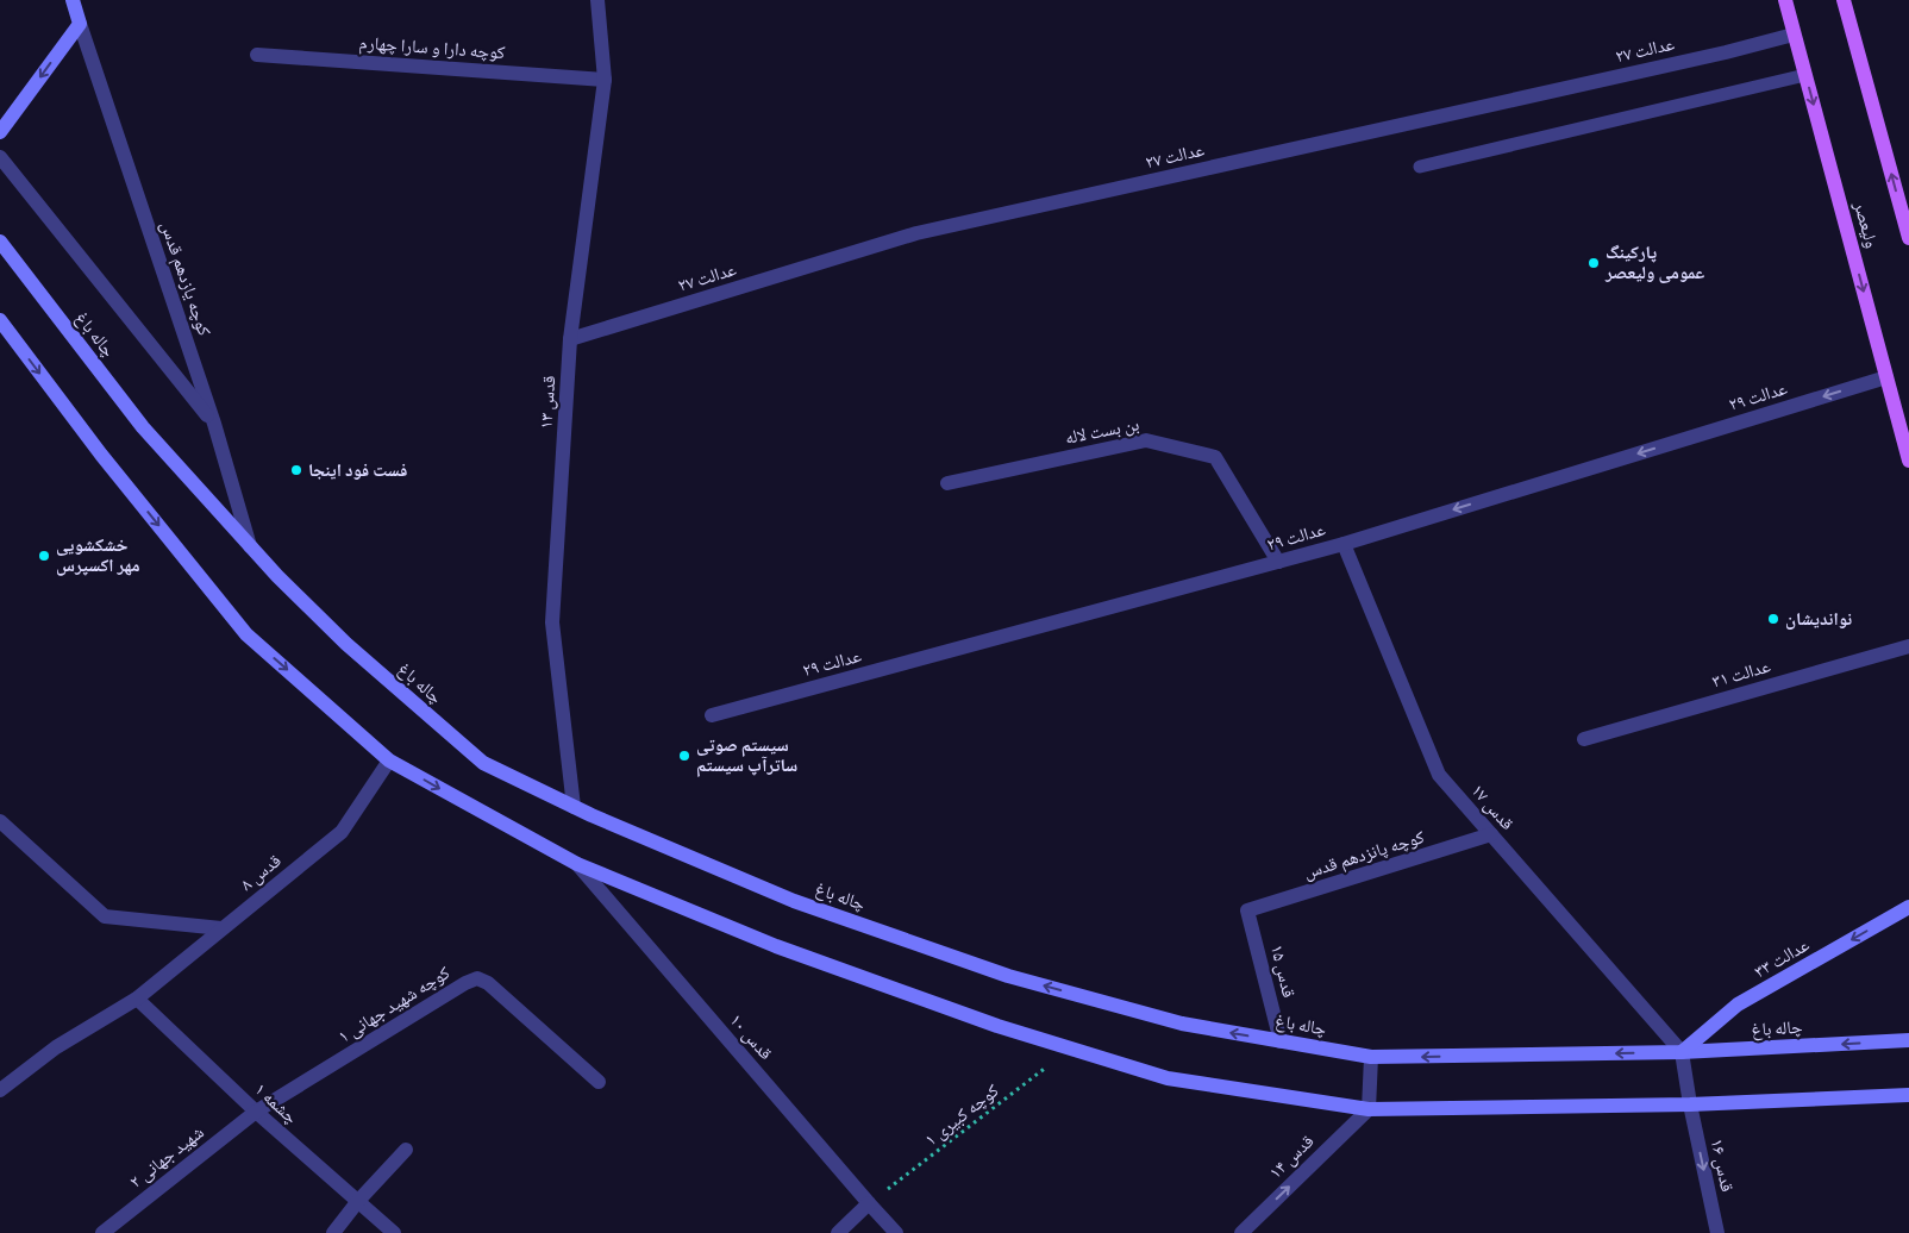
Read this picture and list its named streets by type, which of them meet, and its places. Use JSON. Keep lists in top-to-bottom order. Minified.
{"streets":{"main road":["ولیعصر","چاله باغ","عدالت ۳۳"],"street":["کوچه دارا و سارا چهارم","عدالت ۲۷","کوچه یازدهم قدس","عدالت ۲۹","قدس ۱۳","بن بست لاله","عدالت ۳۱","قدس ۱۷","کوچه پانزدهم قدس","قدس ۸","۱۵ قدس","کوچه شهید جهانی ۱","قدس ۱۰","چشمه ۱","۲ شهید جهانی","قدس ۱۴","قدس ۱۶"],"path":["کوچه کبیری ۱"]},"crossings":[["کوچه دارا و سارا چهارم","قدس ۱۳"],["عدالت ۲۷","ولیعصر"],["عدالت ۲۷","قدس ۱۳"],["ولیعصر","عدالت ۲۹"],["کوچه یازدهم قدس","چاله باغ"],["چاله باغ","قدس ۱۳"],["چاله باغ","قدس ۱۷"],["چاله باغ","عدالت ۳۳"],["چاله باغ","۱۵ قدس"],["چاله باغ","قدس ۱۶"],["عدالت ۲۹","بن بست لاله"],["عدالت ۲۹","قدس ۱۷"],["قدس ۱۷","کوچه پانزدهم قدس"],["قدس ۱۷","عدالت ۳۳"],["قدس ۱۷","قدس ۱۶"],["کوچه پانزدهم قدس","۱۵ قدس"],["قدس ۸","چشمه ۱"],["عدالت ۳۳","قدس ۱۶"],["کوچه شهید جهانی ۱","چشمه ۱"],["کوچه شهید جهانی ۱","۲ شهید جهانی"],["قدس ۱۰","کوچه کبیری ۱"],["چشمه ۱","۲ شهید جهانی"]],"one_way":["عدالت ۲۹","عدالت ۳۳","قدس ۱۴","قدس ۱۶"],"places":["پارکینگ عمومی ولیعصر","فست فود اينجا","خشکشویی مهر اکسپرس","نواندیشان","سیستم صوتی ساترآپ سیستم"]}
